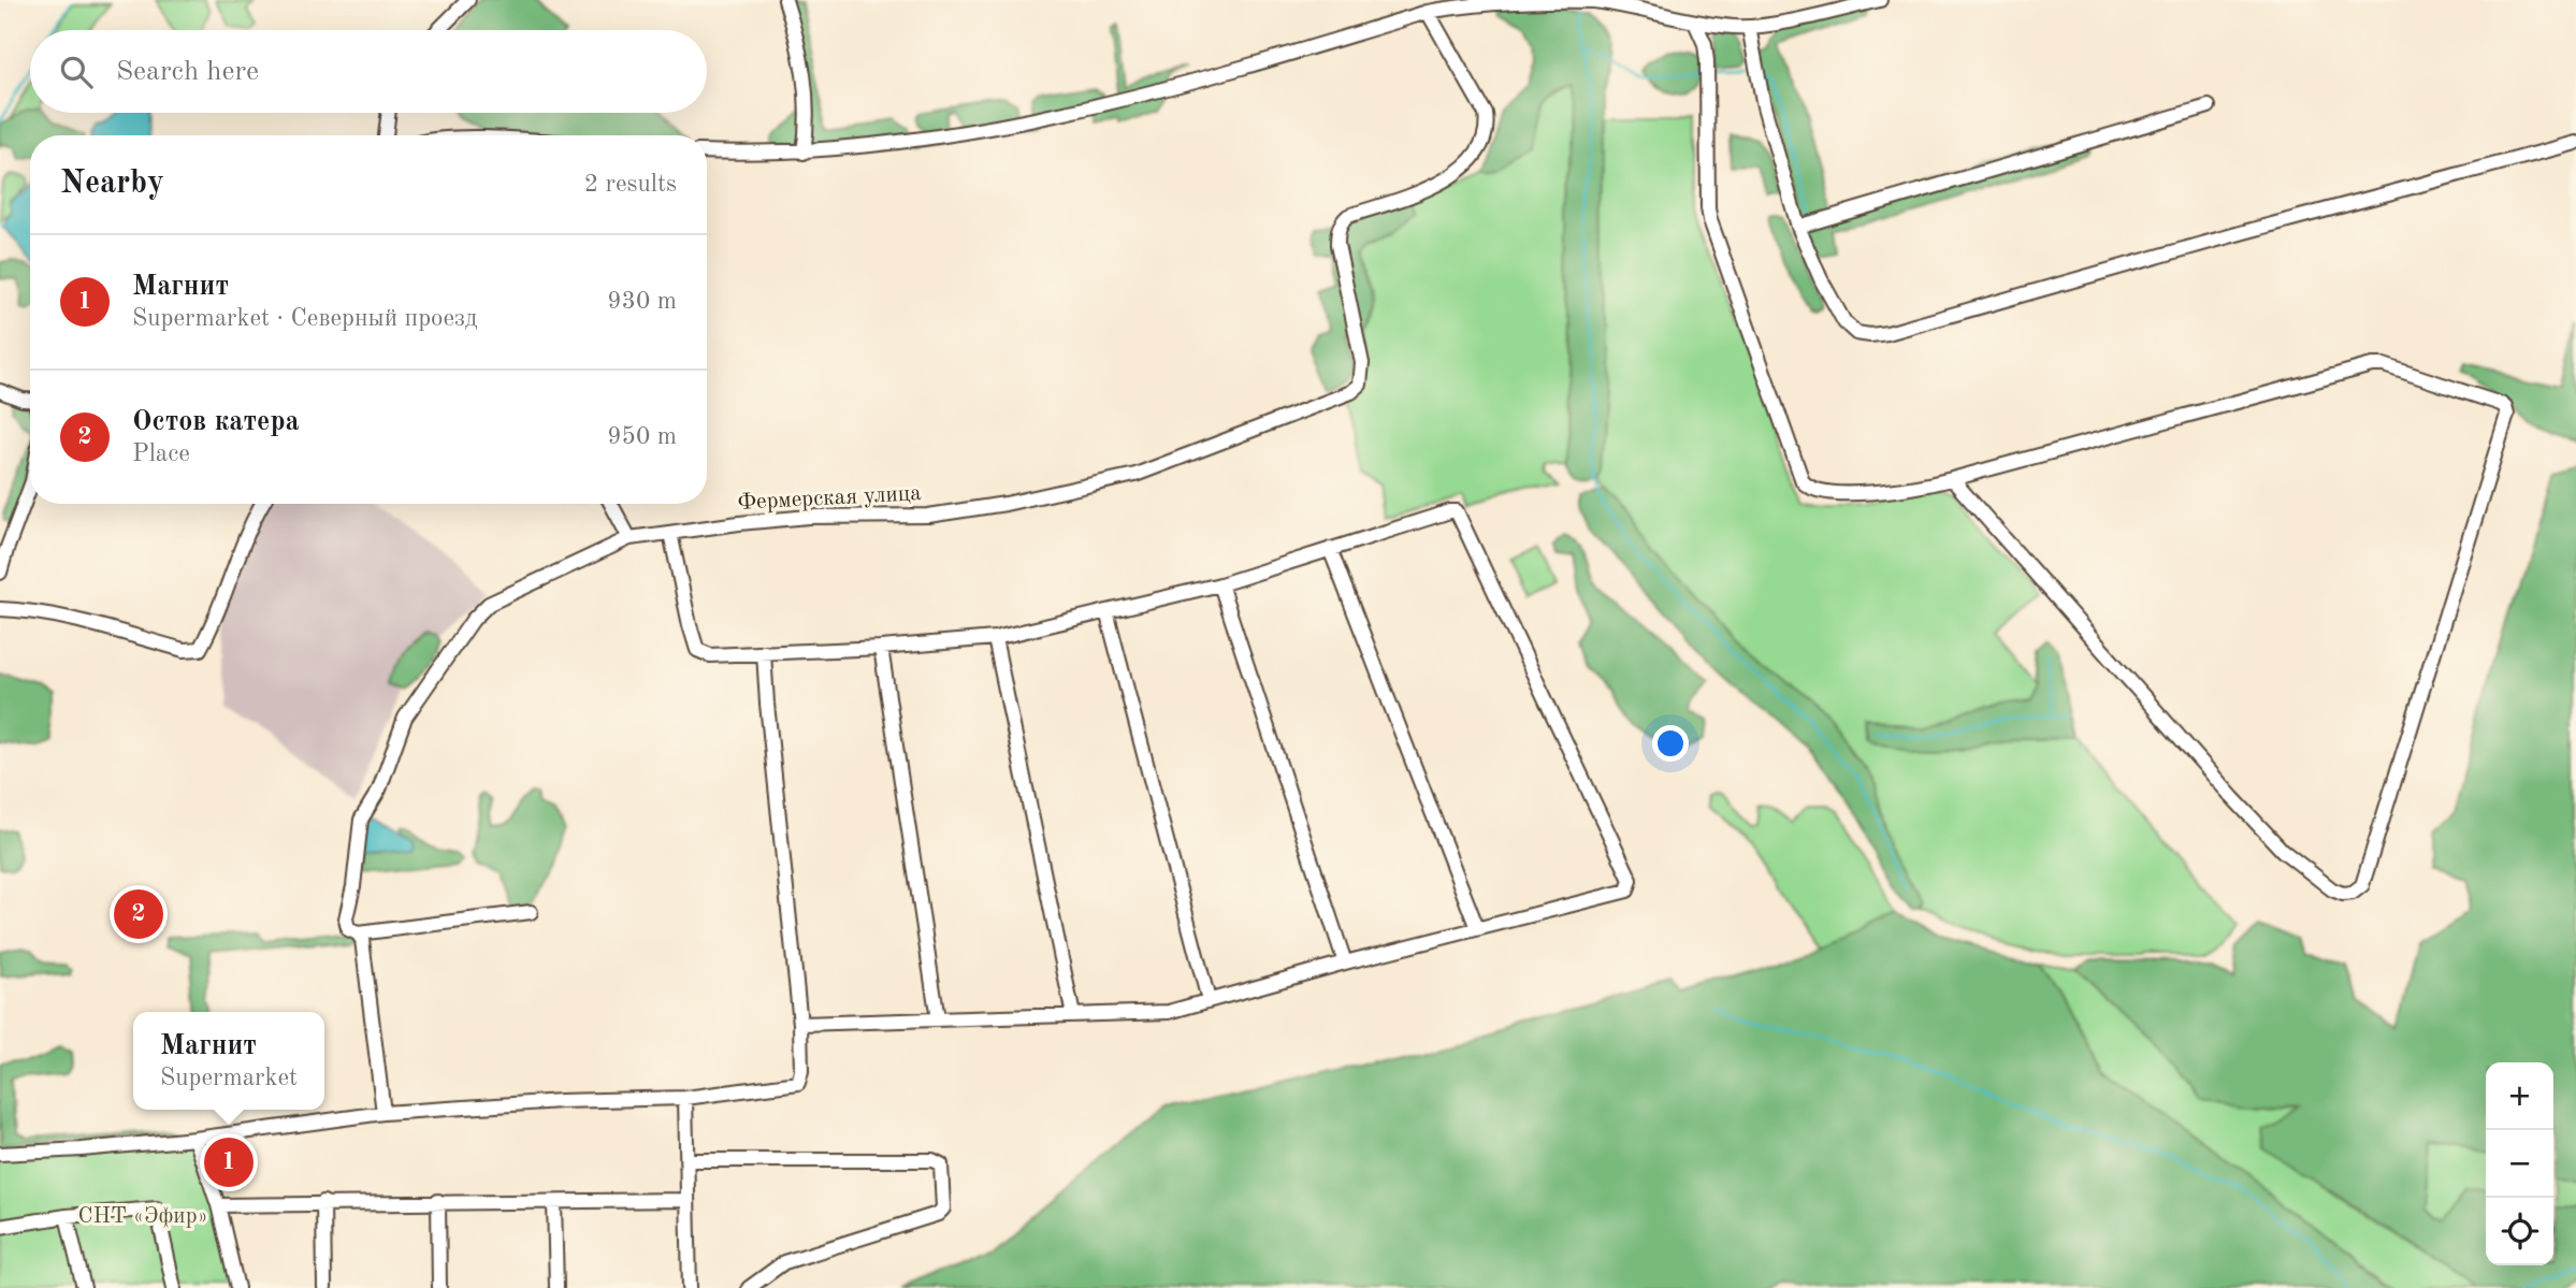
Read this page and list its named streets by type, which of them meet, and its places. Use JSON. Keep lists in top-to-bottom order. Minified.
{"streets":{"street":["Фермерская улица"]},"parks":["СНТ «Эфир»"],"page":{"search":"Search here","heading":["Nearby","2 results"],"list":[{"mark":"1","name":"Магнит","note":"Supermarket · Северный проезд","value":"930 m"},{"mark":"2","name":"Остов катера","note":"Place","value":"950 m"}],"pins":["2","1"],"popup":["Магнит","Supermarket"],"map_buttons":["+","−"]}}
